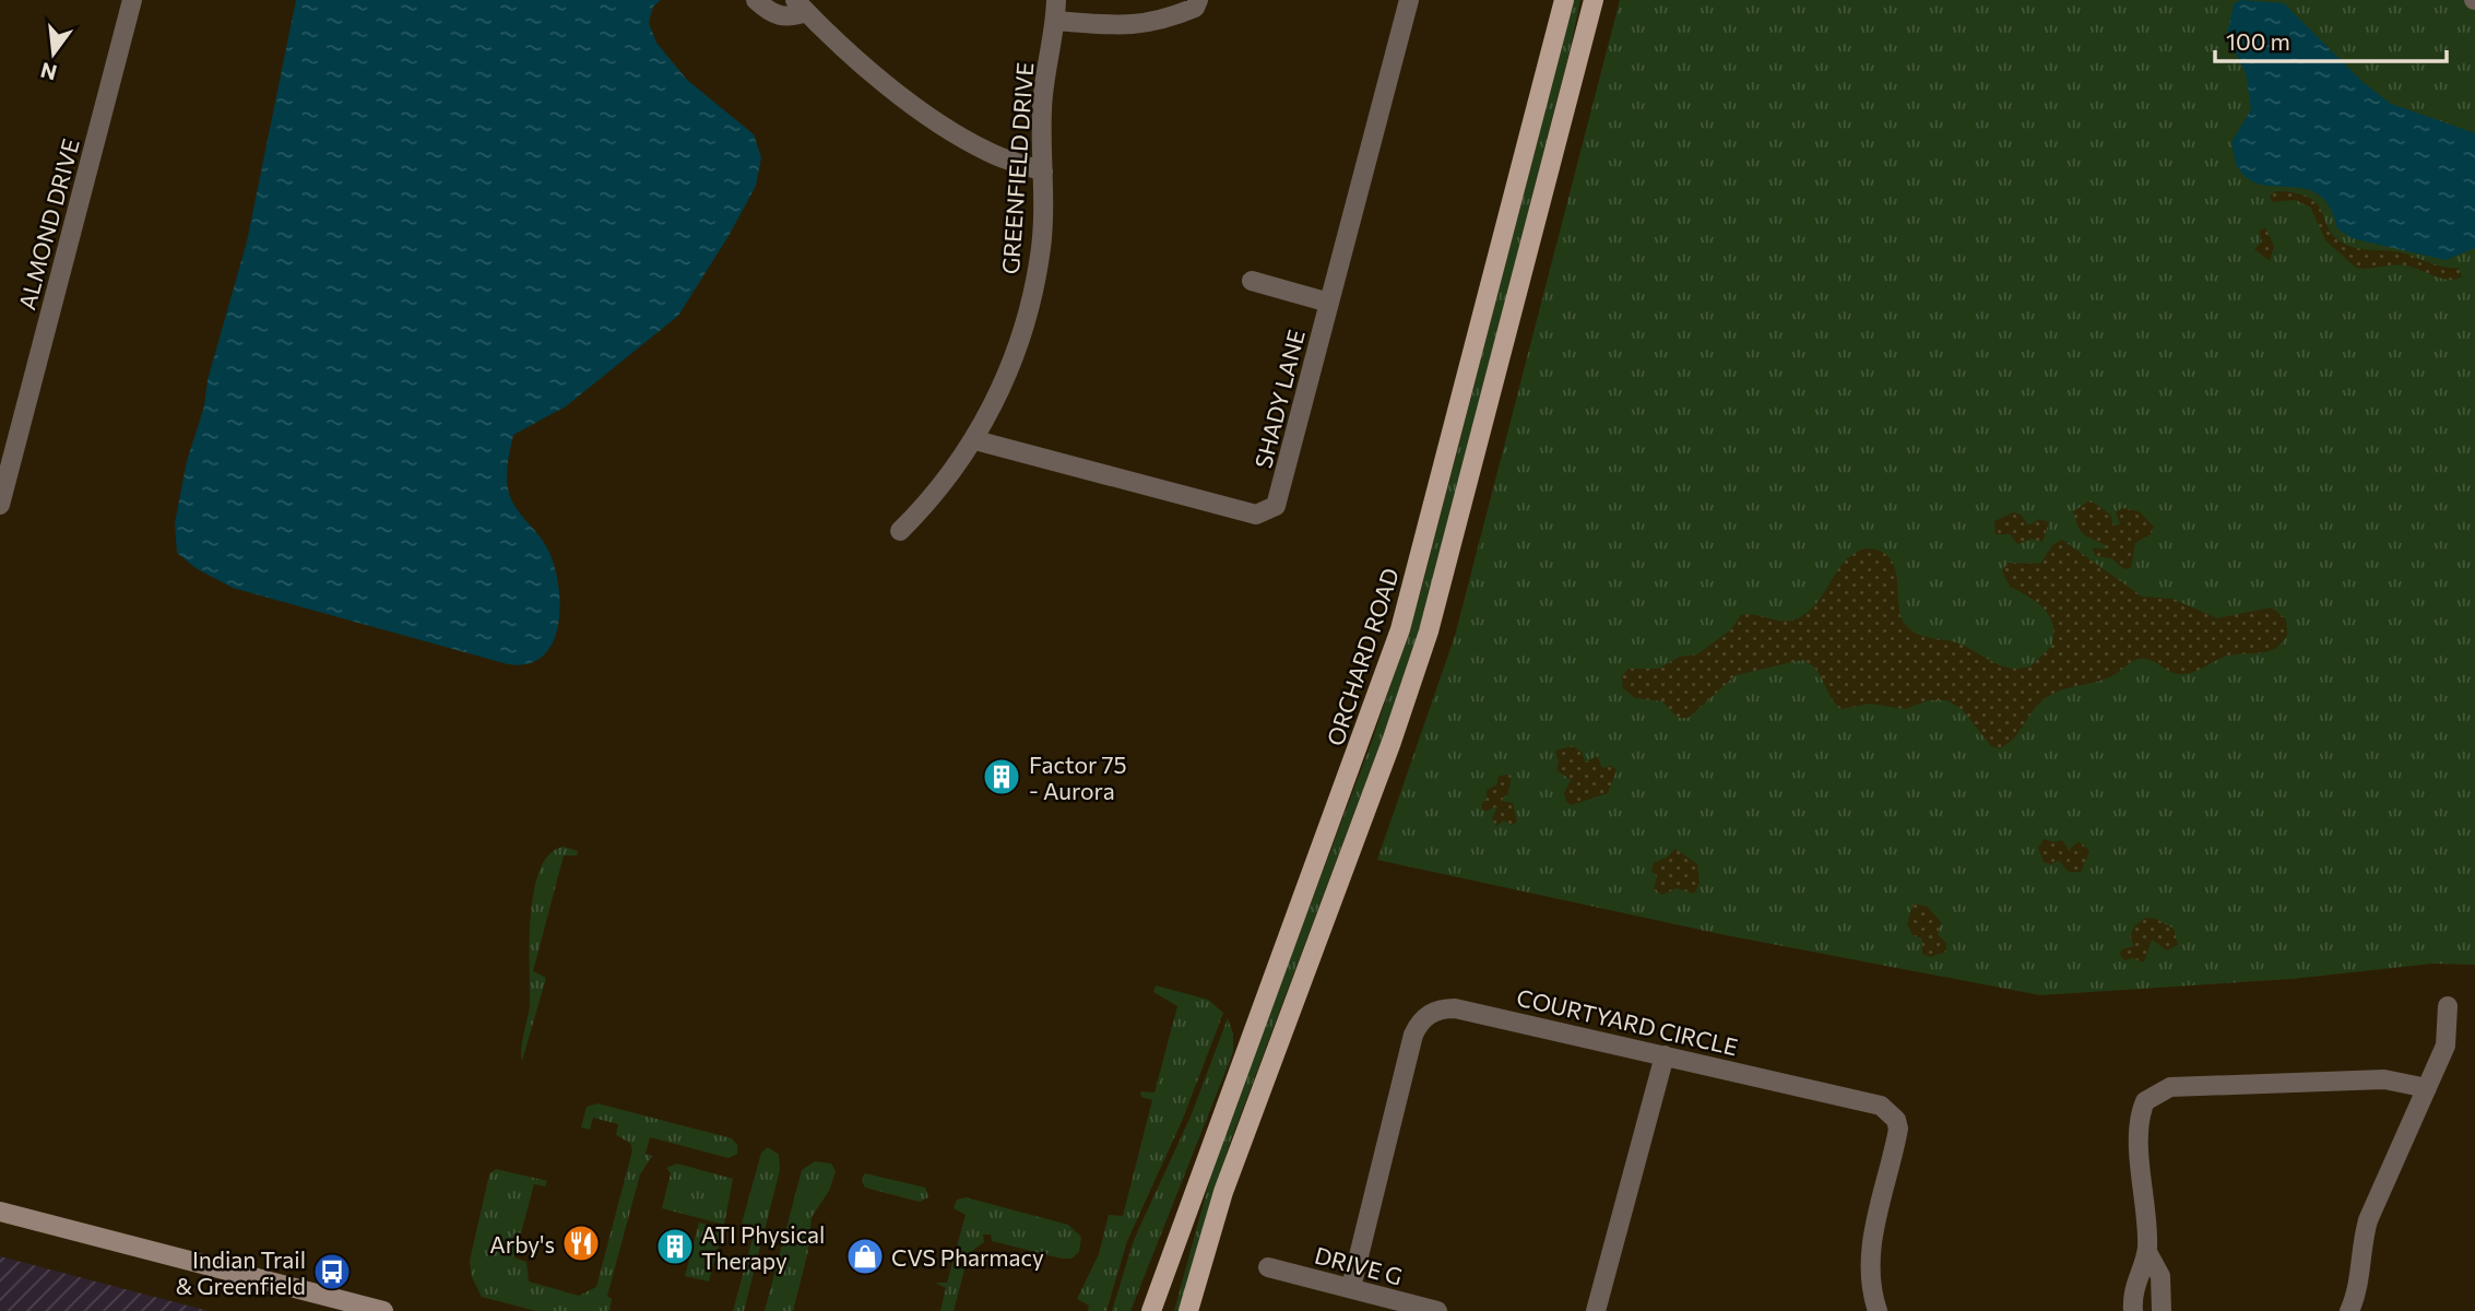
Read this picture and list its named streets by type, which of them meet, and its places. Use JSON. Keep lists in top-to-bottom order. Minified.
{"streets":{"main road":["ORCHARD ROAD"],"street":["GREENFIELD DRIVE","ALMOND DRIVE","SHADY LANE","COURTYARD CIRCLE","DRIVE G"]},"crossings":[["GREENFIELD DRIVE","SHADY LANE"],["COURTYARD CIRCLE","DRIVE G"]],"places":{"building":["Factor 75 - Aurora","ATI Physical Therapy"],"restaurant":["Arby's"],"shop":["CVS Pharmacy"],"bus stop":["Indian Trail & Greenfield"]},"scale_bar":"100 m","north":"bottom"}
